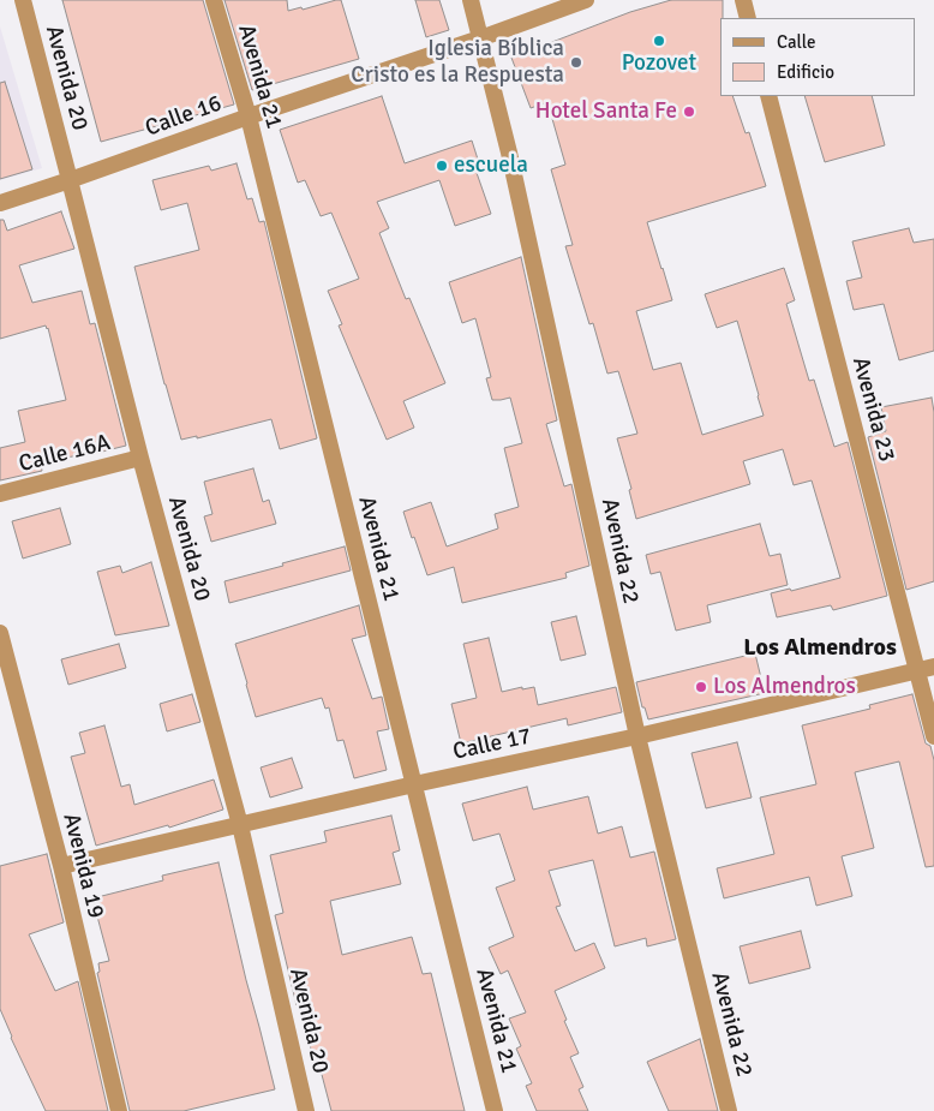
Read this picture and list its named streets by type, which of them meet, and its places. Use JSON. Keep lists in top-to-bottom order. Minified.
{"streets":{"street":["Avenida 21","Avenida 20","Calle 16","Avenida 23","Calle 16A","Avenida 22","Calle 17","Avenida 19"]},"crossings":[["Avenida 21","Calle 16"],["Avenida 21","Calle 17"],["Avenida 20","Calle 16"],["Avenida 20","Calle 16A"],["Avenida 20","Calle 17"],["Calle 16","Avenida 22"],["Avenida 23","Calle 17"],["Avenida 22","Calle 17"],["Calle 17","Avenida 19"]],"districts":["Los Almendros"],"places":["Pozovet","Iglesia Bíblica Cristo es la Respuesta","Hotel Santa Fe","escuela","Los Almendros"],"legend":["Calle","Edificio"]}
